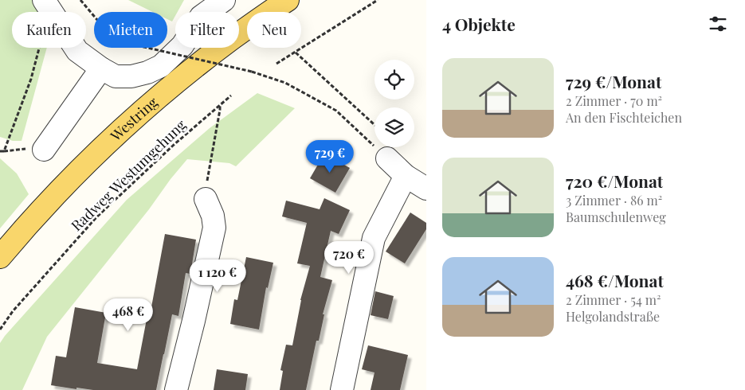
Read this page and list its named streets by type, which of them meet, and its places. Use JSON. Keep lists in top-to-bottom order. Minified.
{"streets":{"main road":["Westring"],"path":["Radweg Westumgehung"]},"page":{"heading":"4 Objekte","chip":["Kaufen","Mieten","Filter","Neu"],"list":[{"name":"729 €/Monat","note":"2 Zimmer · 70 m² · An den Fischteichen"},{"name":"720 €/Monat","note":"3 Zimmer · 86 m² · Baumschulenweg"},{"name":"468 €/Monat","note":"2 Zimmer · 54 m² · Helgolandstraße"}],"price":["729 €","720 €","1 120 €","468 €"]}}
